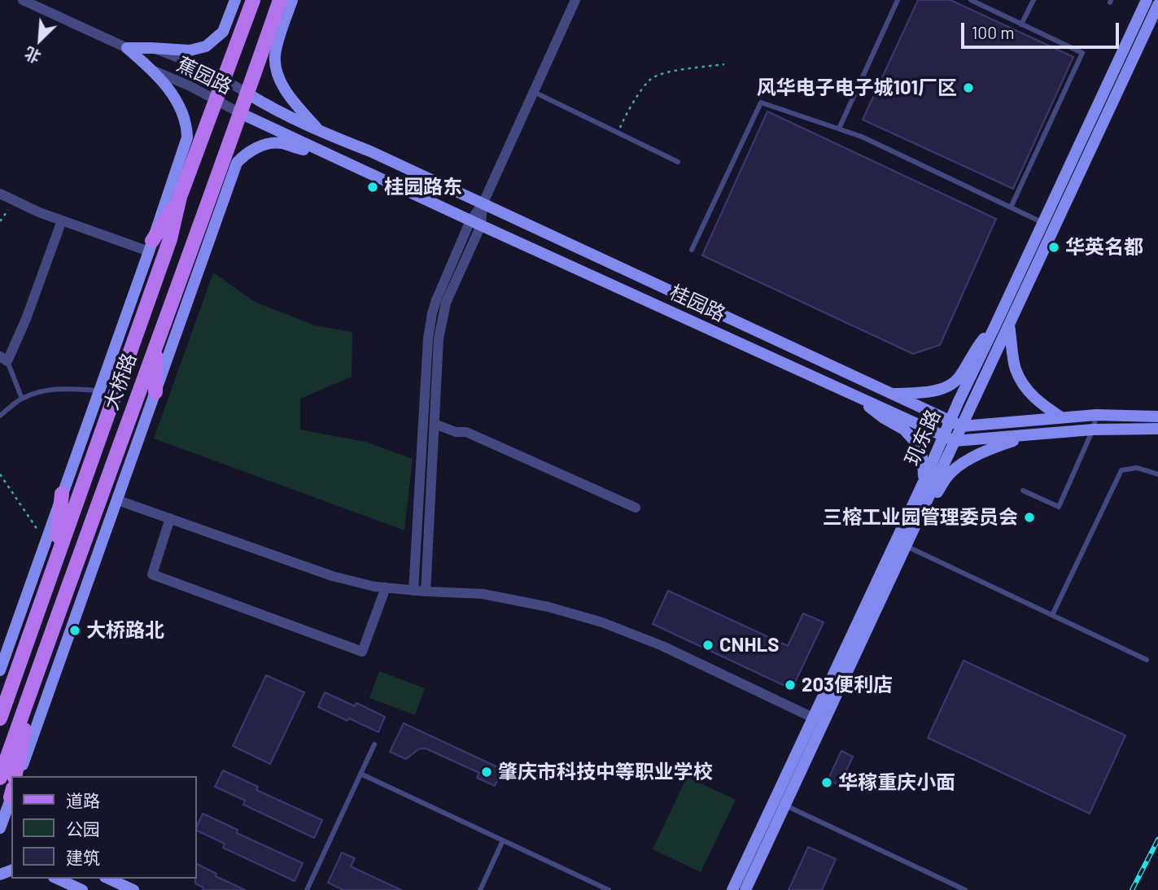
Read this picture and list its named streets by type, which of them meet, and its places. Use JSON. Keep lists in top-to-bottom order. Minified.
{"streets":{"main road":["桂园路","大桥路","玑东路"],"street":["蕉园路"]},"crossings":[["蕉园路","桂园路"],["蕉园路","大桥路"],["桂园路","大桥路"],["桂园路","玑东路"]],"places":["风华电子电子城101厂区","桂园路东","华英名都","三榕工业园管理委员会","大桥路北","CNHLS","203便利店","肇庆市科技中等职业学校","华稼重庆小面"],"legend":["道路","公园","建筑"],"scale_bar":"100 m","north":"bottom left"}
